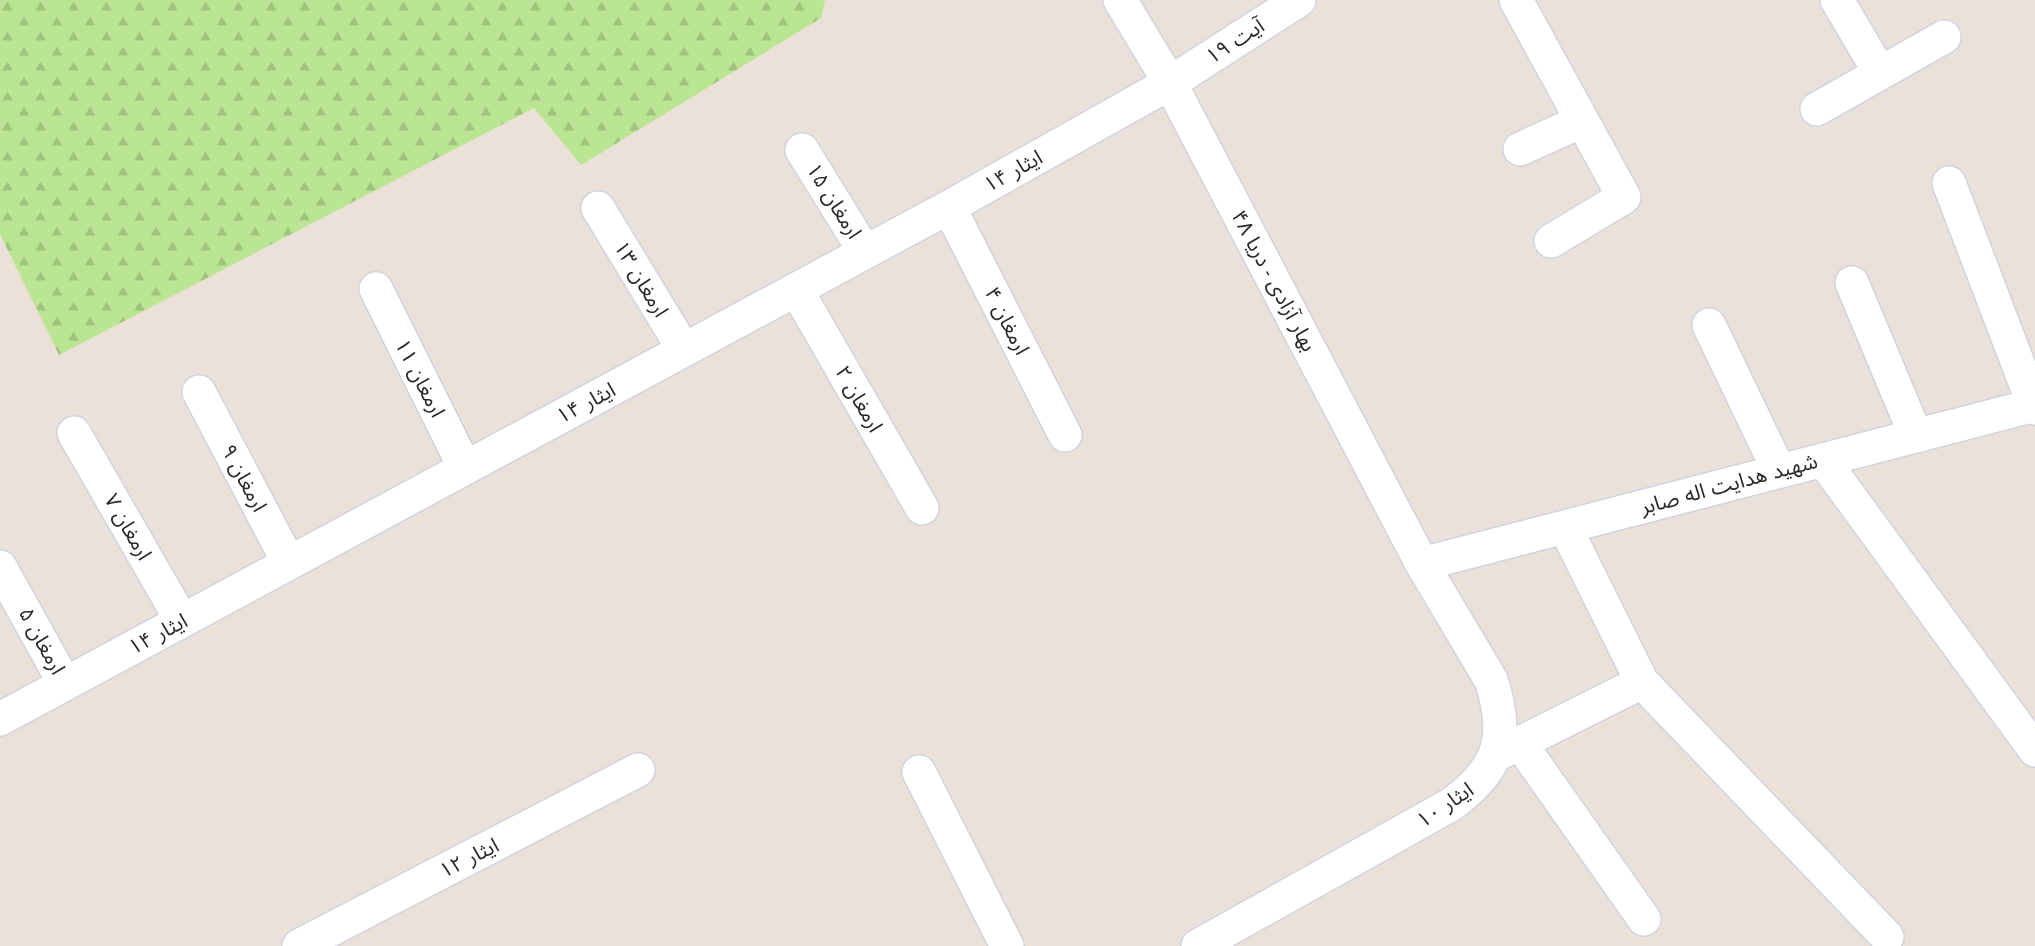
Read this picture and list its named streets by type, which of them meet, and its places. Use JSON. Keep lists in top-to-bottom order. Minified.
{"streets":{"street":["آیت ۱۹","ایثار ۱۴","ارمغان ۱۵","ارمغان ۱۳","بهار آزادی - دریا ۴۸","ارمغان ۴","ارمغان ۱۱","ارمغان ۲","ارمغان ۹","شهید هدایت اله صابر","ارمغان ۷","ارمغان ۵","ایثار ۱۰","ایثار ۱۲"]},"crossings":[["آیت ۱۹","ایثار ۱۴"],["آیت ۱۹","بهار آزادی - دریا ۴۸"],["ایثار ۱۴","ارمغان ۱۵"],["ایثار ۱۴","ارمغان ۱۳"],["ایثار ۱۴","بهار آزادی - دریا ۴۸"],["ایثار ۱۴","ارمغان ۴"],["ایثار ۱۴","ارمغان ۱۱"],["ایثار ۱۴","ارمغان ۲"],["ایثار ۱۴","ارمغان ۹"],["ایثار ۱۴","ارمغان ۷"],["ایثار ۱۴","ارمغان ۵"],["بهار آزادی - دریا ۴۸","شهید هدایت اله صابر"],["بهار آزادی - دریا ۴۸","ایثار ۱۰"],["شهید هدایت اله صابر","ایثار ۱۰"]]}
